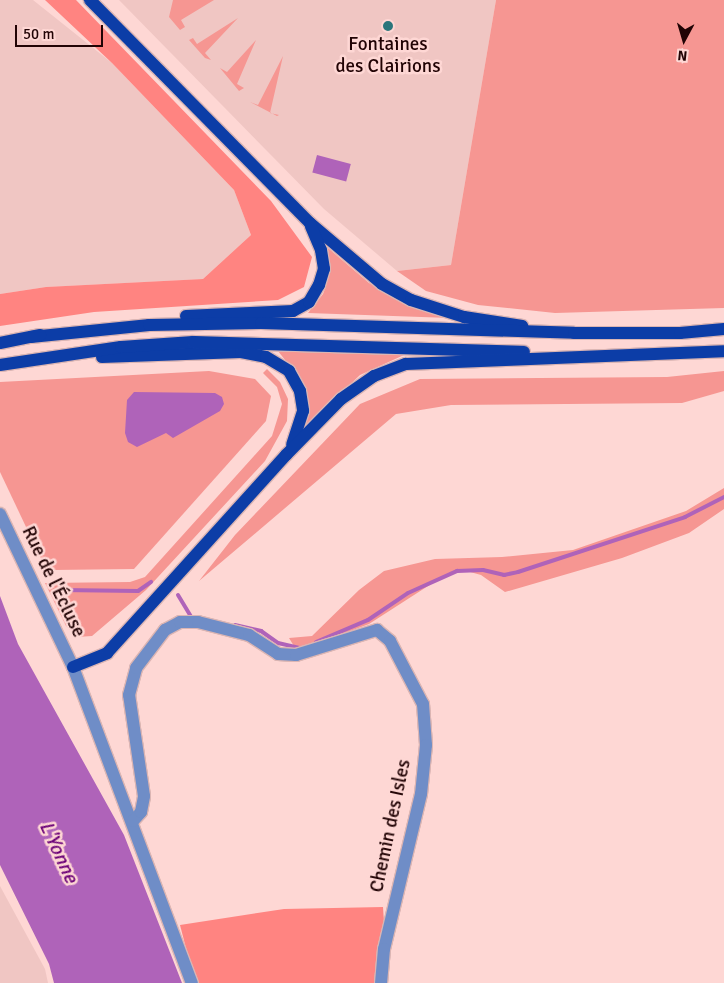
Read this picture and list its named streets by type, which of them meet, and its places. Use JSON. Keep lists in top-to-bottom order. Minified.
{"streets":{"street":["Rue de l'Écluse","Chemin des Isles"]},"crossings":[["Rue de l'Écluse","Chemin des Isles"]],"water":["L'Yonne"],"places":["Fontaines des Clairions"],"scale_bar":"50 m","north":"bottom"}
